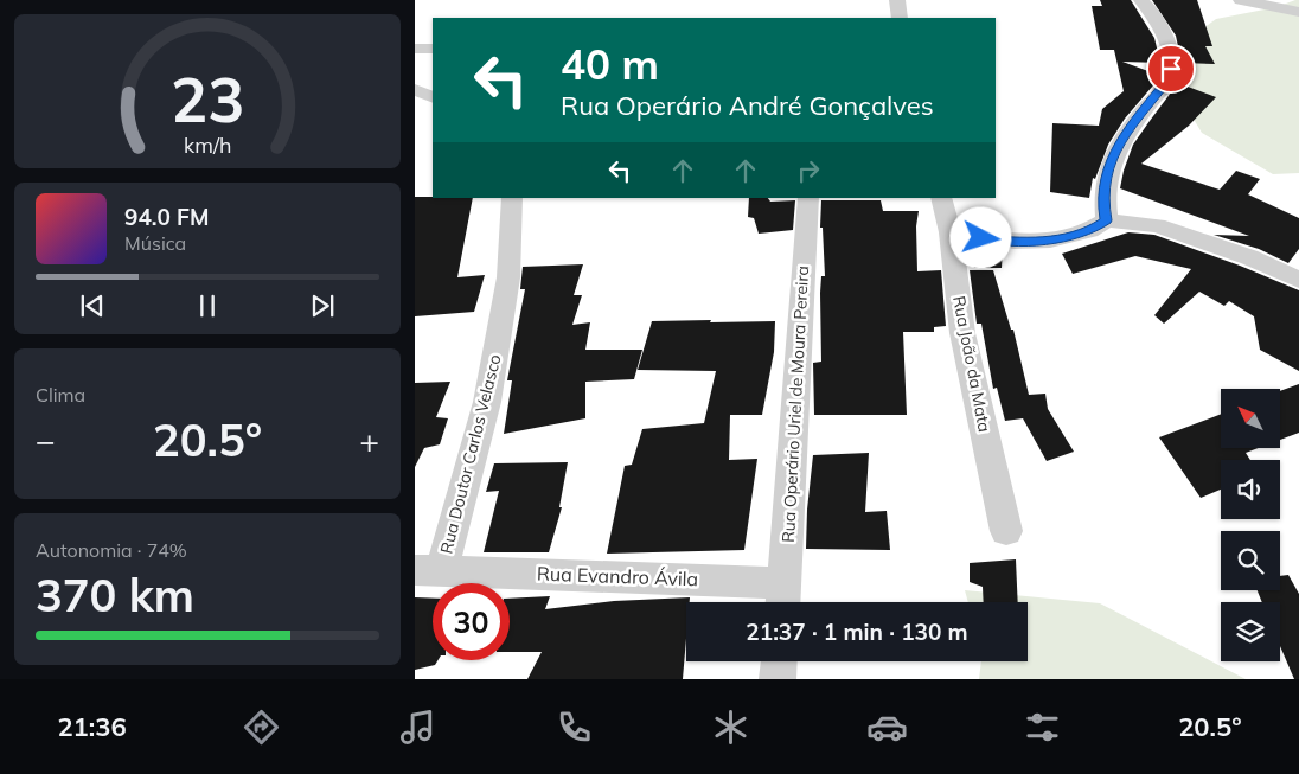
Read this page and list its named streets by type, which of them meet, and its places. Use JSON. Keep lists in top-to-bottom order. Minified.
{"streets":{"street":["Rua João da Mata","Rua Operário Uriel de Moura Pereira","Rua Doutor Carlos Velasco","Rua Evandro Ávila"]},"crossings":[["Rua Operário Uriel de Moura Pereira","Rua Evandro Ávila"],["Rua Doutor Carlos Velasco","Rua Evandro Ávila"]],"north":"top left","page":{"turn":["40 m","Rua Operário André Gonçalves"],"song":["94.0 FM","Música"],"tile":["Clima",["Autonomia · 74%","370 km"]],"heat":["−","20.5°","+"],"limit":"30","trip":"21:37 · 1 min · 130 m","tabs":["21:36","20.5°"],"gauge":["23","km/h"]}}
